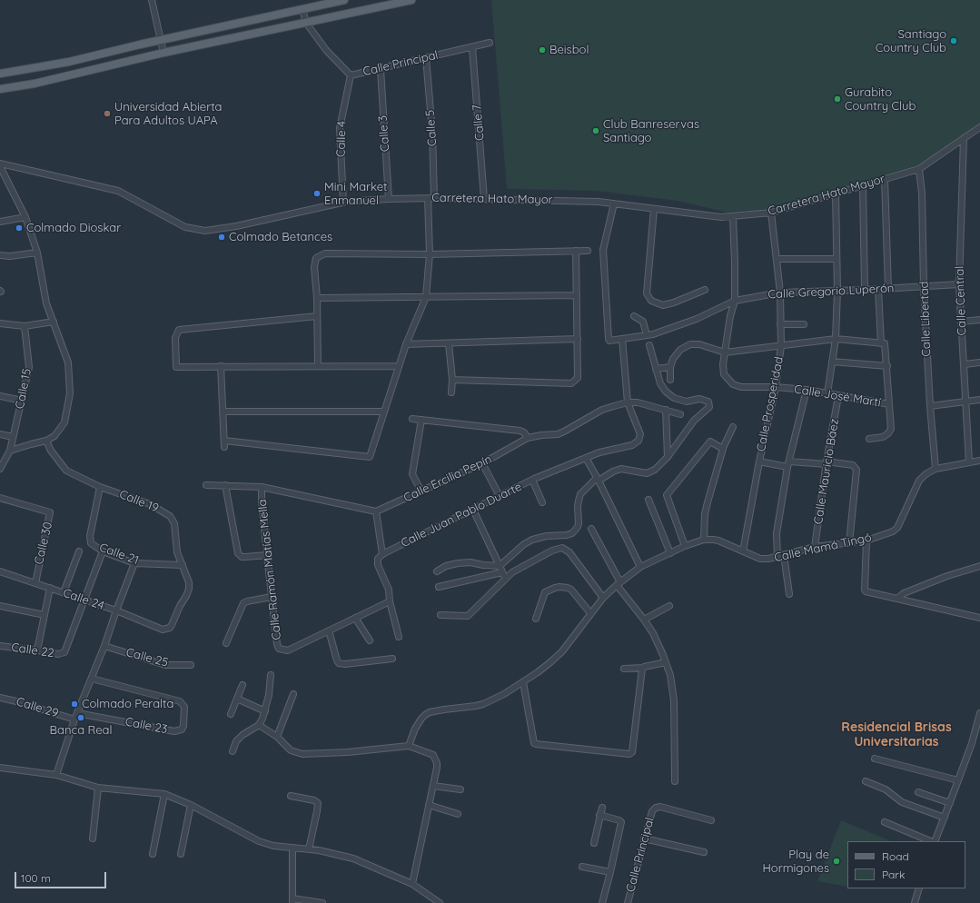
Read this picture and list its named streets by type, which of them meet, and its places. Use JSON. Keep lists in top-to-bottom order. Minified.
{"streets":{"street":["Calle Principal","Calle 7","Calle 5","Calle 3","Calle 4","Carretera Hato Mayor","Calle Gregorio Luperón","Calle Central","Calle Libertad","Calle 15","Calle José Martí","Calle Prosperidad","Calle Mauricio Báez","Calle Ercilia Pepín","Calle 19","Calle Juan Pablo Duarte","Calle 30","Calle Mamá Tingó","Calle 21","Calle Ramón Matías Mella","Calle 24","Calle 22","Calle 25","Calle 29","Calle 23"]},"crossings":[["Calle Principal","Calle 7"],["Calle Principal","Calle 5"],["Calle Principal","Calle 3"],["Calle Principal","Calle 4"],["Calle 7","Carretera Hato Mayor"],["Calle 5","Carretera Hato Mayor"],["Calle 3","Carretera Hato Mayor"],["Calle 4","Carretera Hato Mayor"],["Carretera Hato Mayor","Calle Gregorio Luperón"],["Carretera Hato Mayor","Calle Central"],["Carretera Hato Mayor","Calle Libertad"],["Carretera Hato Mayor","Calle Prosperidad"],["Calle Gregorio Luperón","Calle Central"],["Calle Gregorio Luperón","Calle Libertad"],["Calle Gregorio Luperón","Calle Prosperidad"],["Calle Central","Calle Mamá Tingó"],["Calle Libertad","Calle Mamá Tingó"],["Calle José Martí","Calle Prosperidad"],["Calle José Martí","Calle Mauricio Báez"],["Calle Prosperidad","Calle Mamá Tingó"],["Calle Mauricio Báez","Calle Mamá Tingó"],["Calle Ercilia Pepín","Calle Juan Pablo Duarte"],["Calle 19","Calle 21"],["Calle 19","Calle 24"],["Calle 30","Calle 24"],["Calle 21","Calle 22"],["Calle 24","Calle 22"]],"districts":["Residencial Brisas Universitarias"],"places":["Santiago Country Club","Beisbol","Gurabito Country Club","Universidad Abierta Para Adultos UAPA","Club Banreservas Santiago","Mini Market Enmanuel","Colmado Dioskar","Colmado Betances","Colmado Peralta","Banca Real","Play de Hormigones"],"legend":["Road","Park"],"scale_bar":"100 m"}
